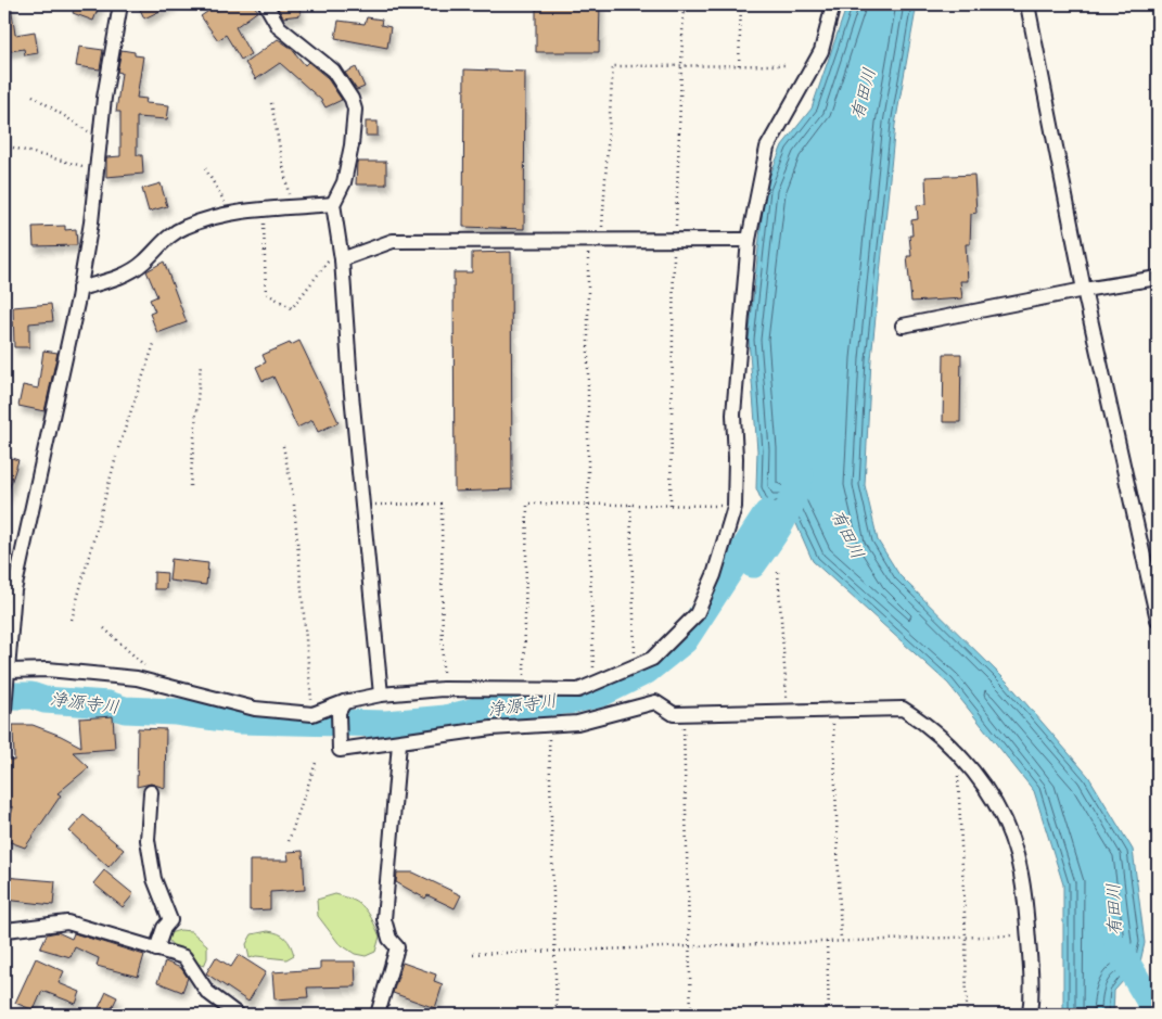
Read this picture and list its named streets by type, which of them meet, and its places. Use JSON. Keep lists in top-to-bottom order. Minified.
{"water":["有田川","浄源寺川"]}
